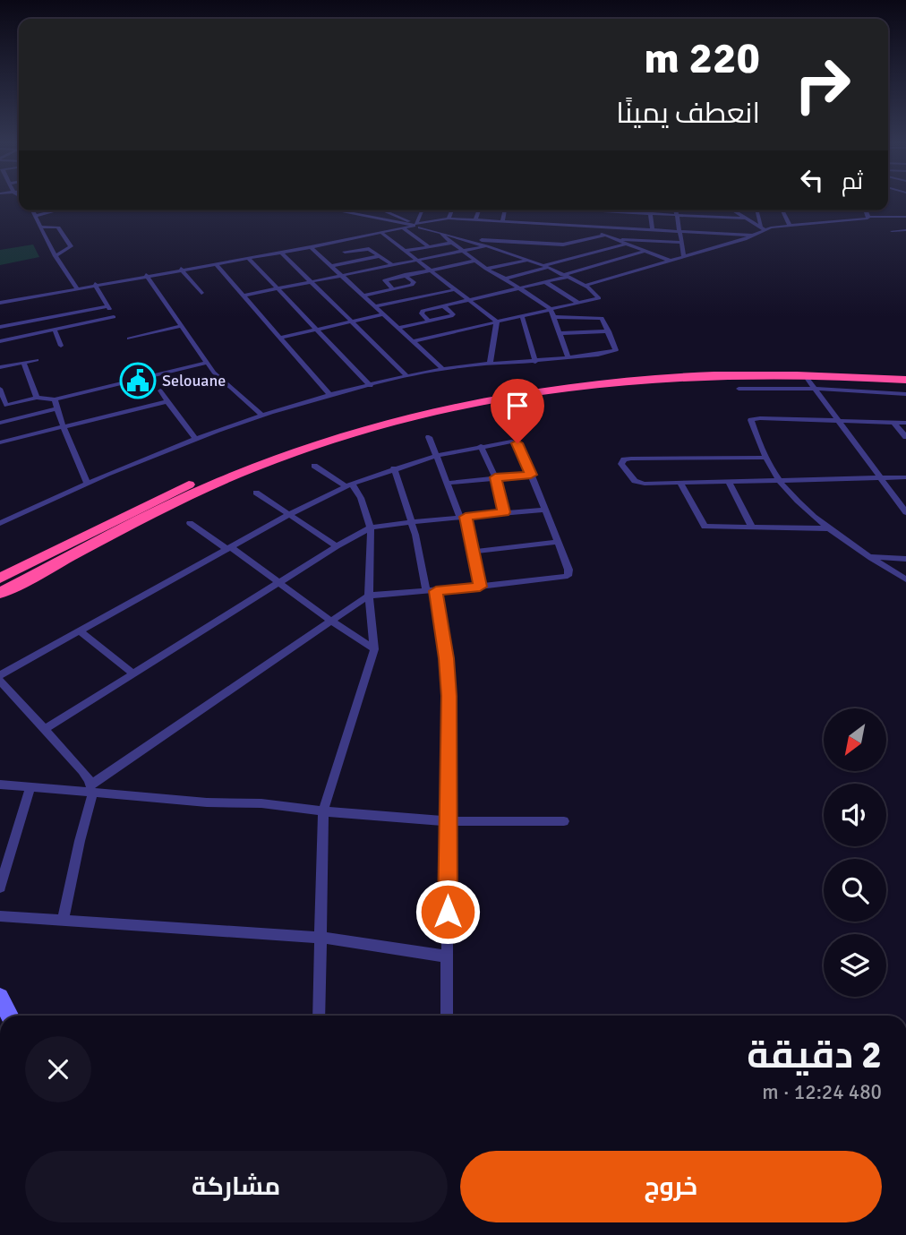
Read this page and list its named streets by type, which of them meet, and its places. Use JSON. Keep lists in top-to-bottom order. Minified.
{"places":{"public building":["Selouane"]},"north":"bottom left","page":{"turn":["220 m","انعطف يمينًا"],"then":"ثم","heading":["2 دقيقة","480 m · 12:24"],"buttons":["خروج","مشاركة"]}}
